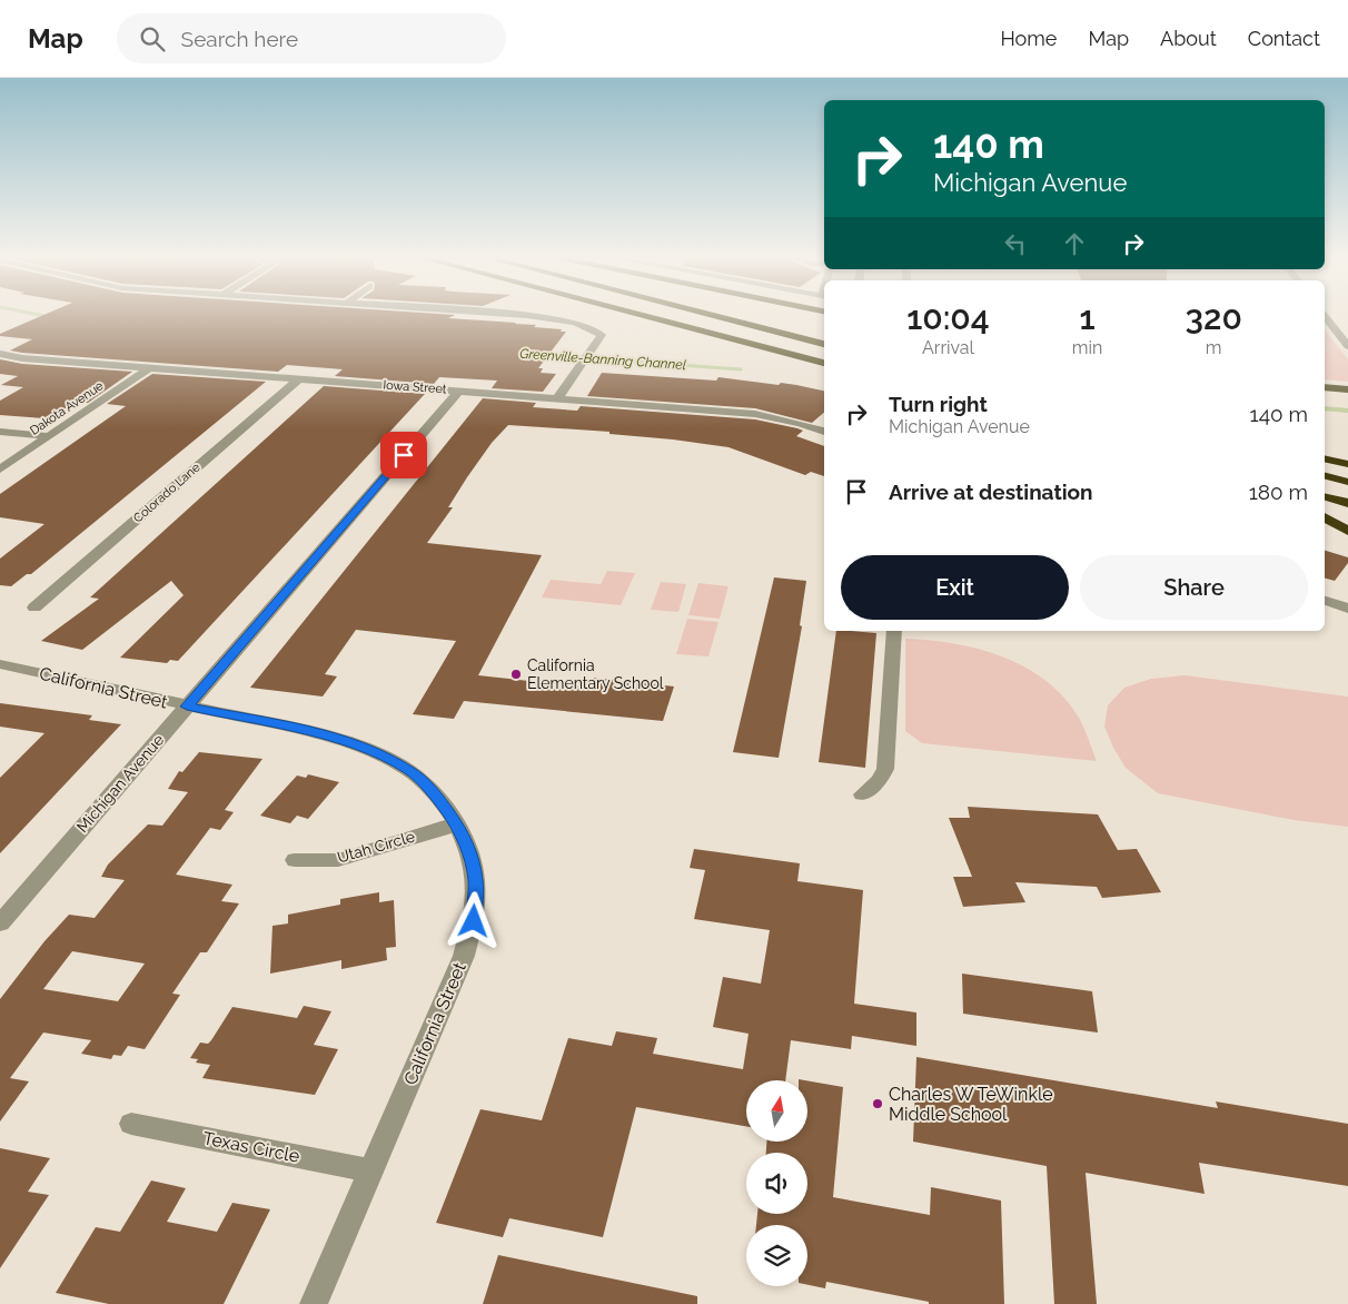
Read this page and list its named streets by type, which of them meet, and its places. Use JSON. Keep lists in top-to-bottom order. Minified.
{"streets":{"street":["Iowa Street","Dakota Avenue","Colorado Lane","California Street","Michigan Avenue","Utah Circle","Texas Circle"]},"crossings":[["Iowa Street","Dakota Avenue"],["Iowa Street","Colorado Lane"],["Iowa Street","Michigan Avenue"],["California Street","Michigan Avenue"],["California Street","Utah Circle"],["California Street","Texas Circle"]],"water":["Greenville-Banning Channel"],"places":["California Elementary School","Charles W TeWinkle Middle School"],"north":"top","page":{"header":"Map","search":"Search here","nav":["Home","Map","About","Contact"],"turn":["140 m","Michigan Avenue"],"eta":["10:04","Arrival","1","min","320","m"],"list":[{"name":"Turn right","note":"Michigan Avenue","value":"140 m"},{"name":"Arrive at destination","value":"180 m"}],"buttons":["Exit","Share"]}}
